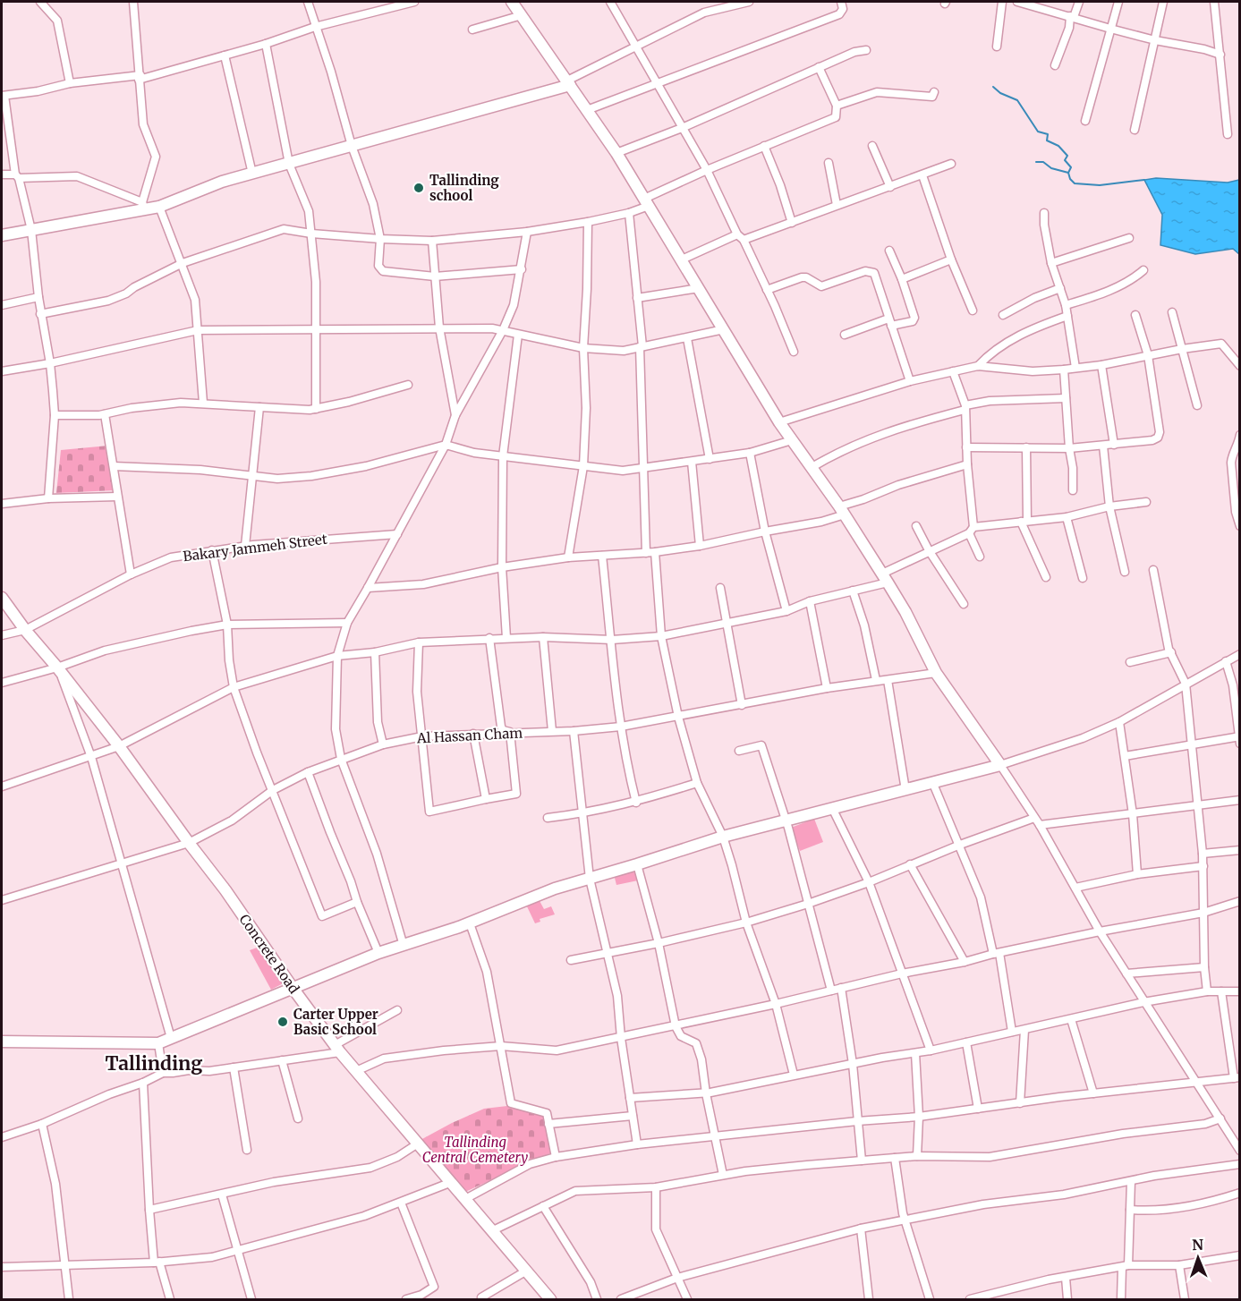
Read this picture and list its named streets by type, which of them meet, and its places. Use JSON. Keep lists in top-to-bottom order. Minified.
{"streets":{"street":["Bakary Jammeh Street","Al Hassan Cham","Concrete Road"]},"crossings":[["Bakary Jammeh Street","Concrete Road"],["Al Hassan Cham","Concrete Road"]],"districts":["Tallinding"],"parks":["Tallinding Central Cemetery"],"places":["Tallinding school","Carter Upper Basic School"],"north":"top"}
